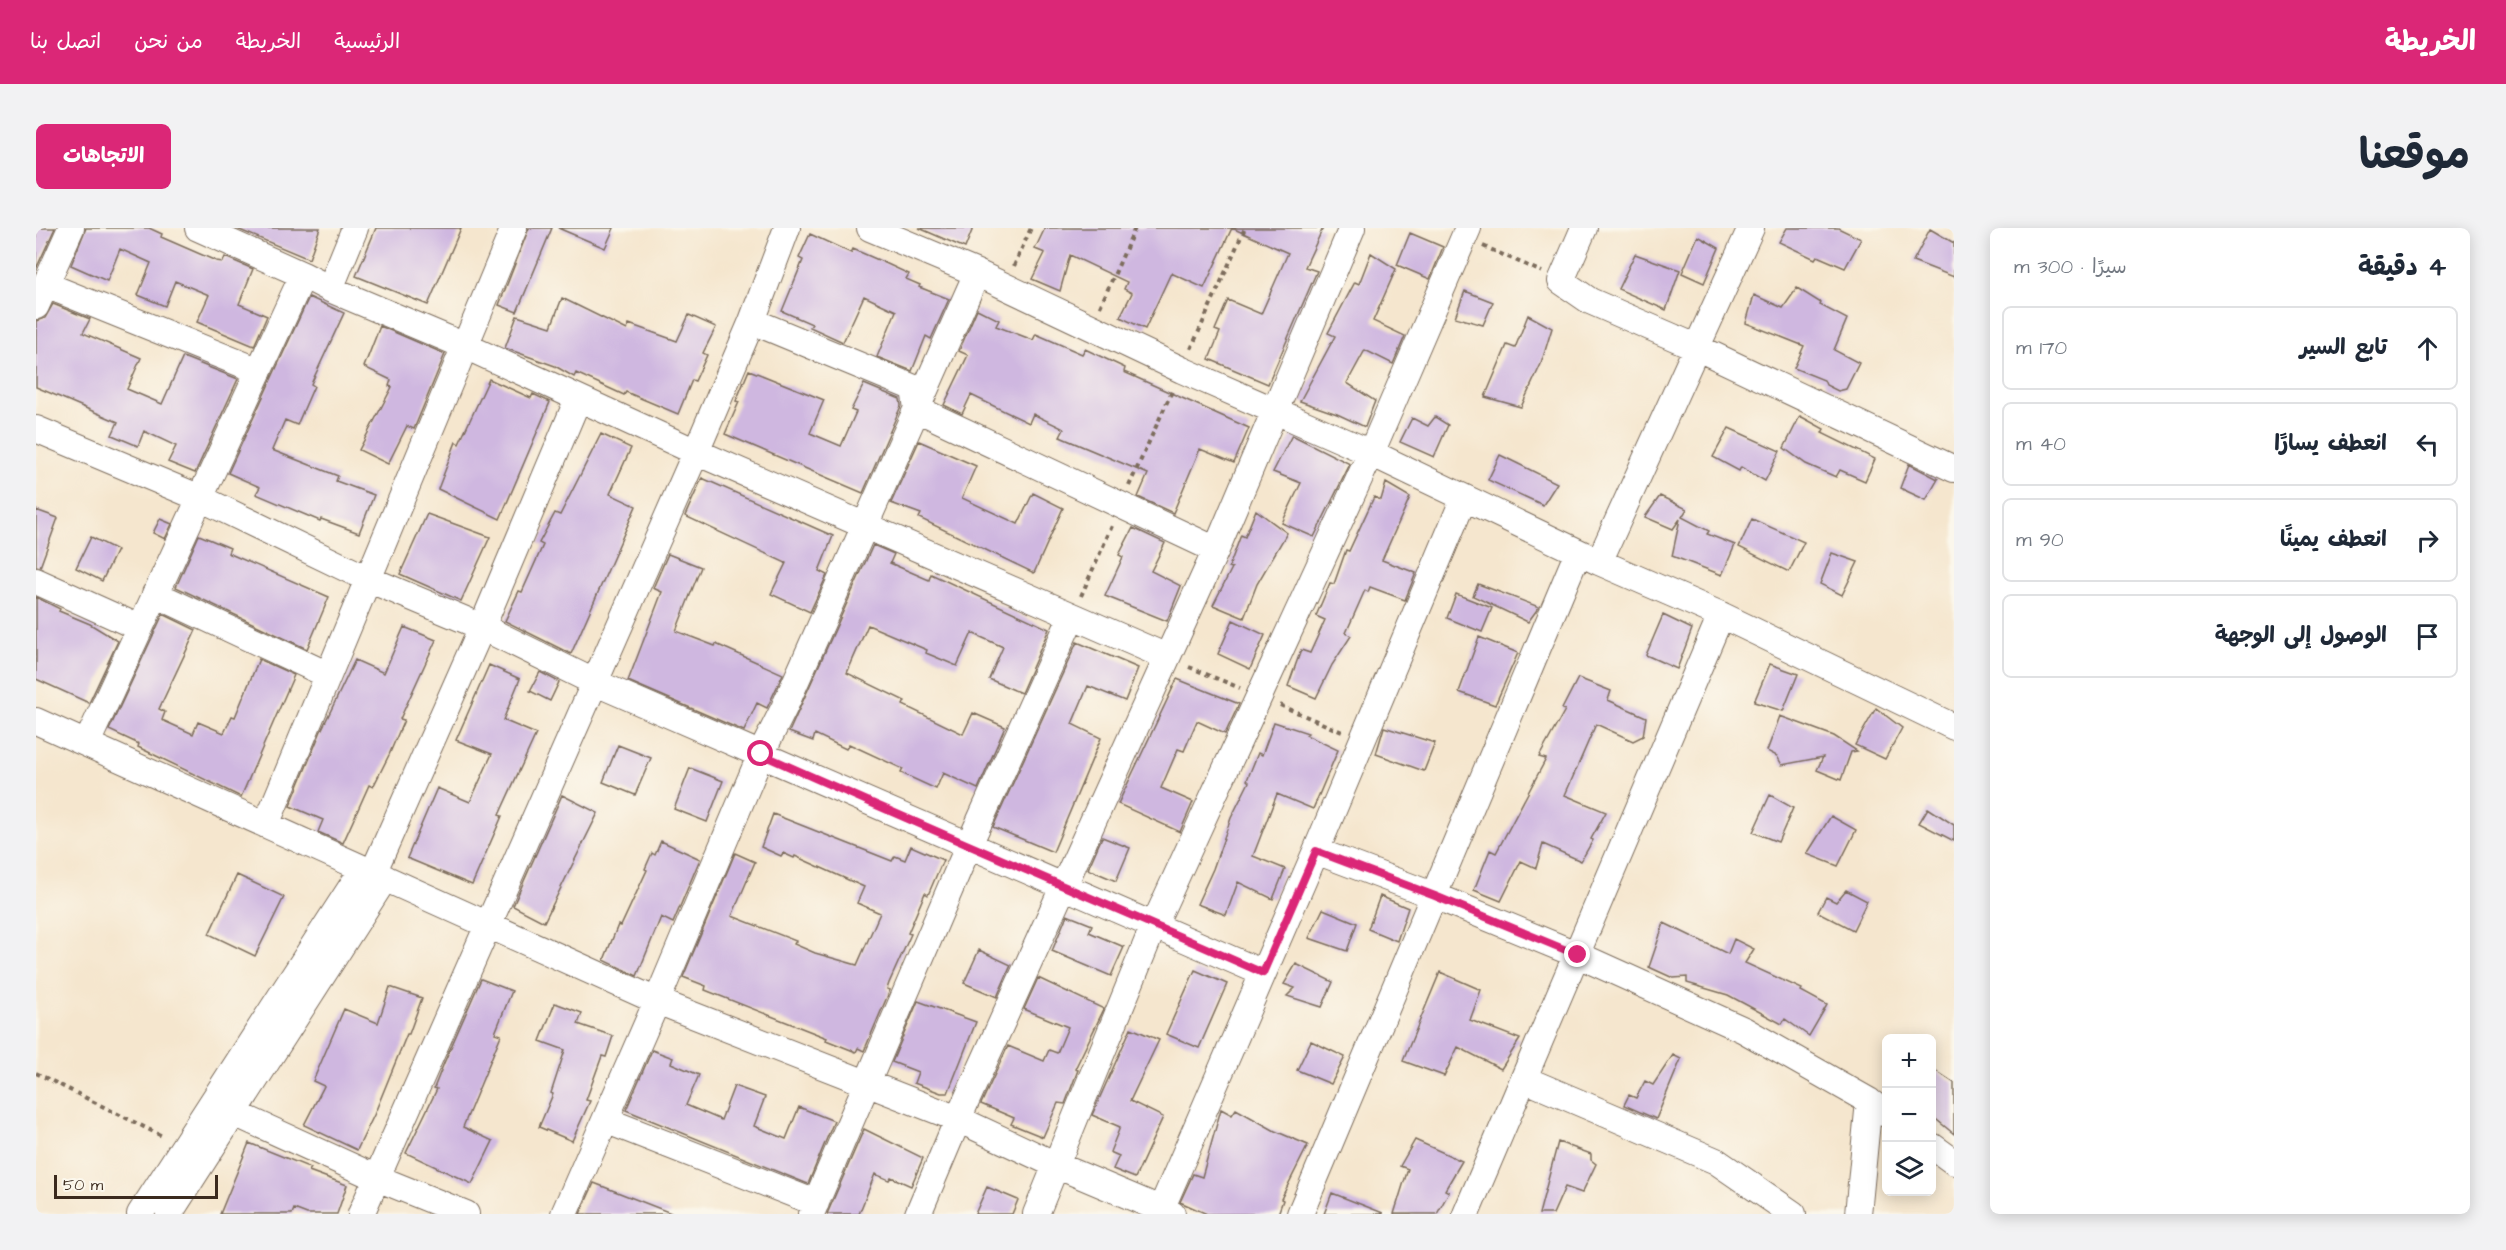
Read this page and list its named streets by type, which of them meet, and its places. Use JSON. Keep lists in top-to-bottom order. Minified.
{"scale_bar":"50 m","page":{"header":"الخريطة","nav":["الرئيسية","الخريطة","من نحن","اتصل بنا"],"title":"موقعنا","buttons":"الاتجاهات","heading":["4 دقيقة","سيرًا · 300 m"],"list":[["تابع السير","170 m"],["انعطف يسارًا","40 m"],["انعطف يمينًا","90 m"],"الوصول إلى الوجهة"],"map_buttons":["+","−"],"scale":"50 m"}}
